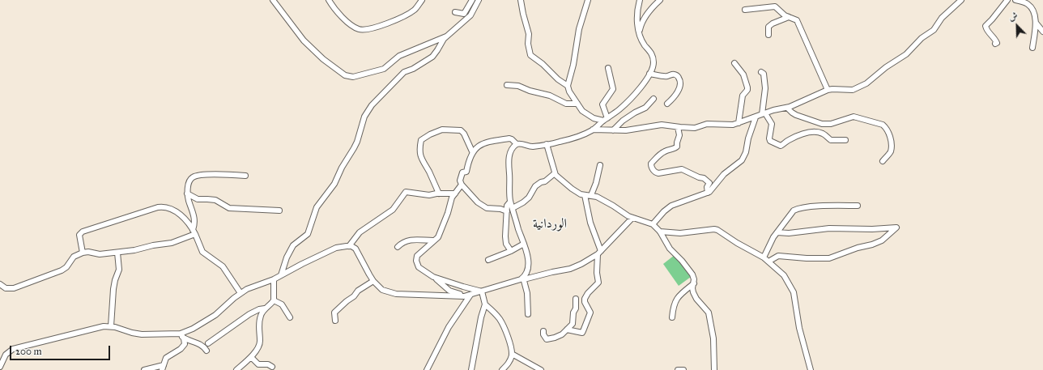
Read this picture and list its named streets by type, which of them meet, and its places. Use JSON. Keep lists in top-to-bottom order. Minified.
{"districts":["الوردانية"],"scale_bar":"200 m","north":"top left"}
